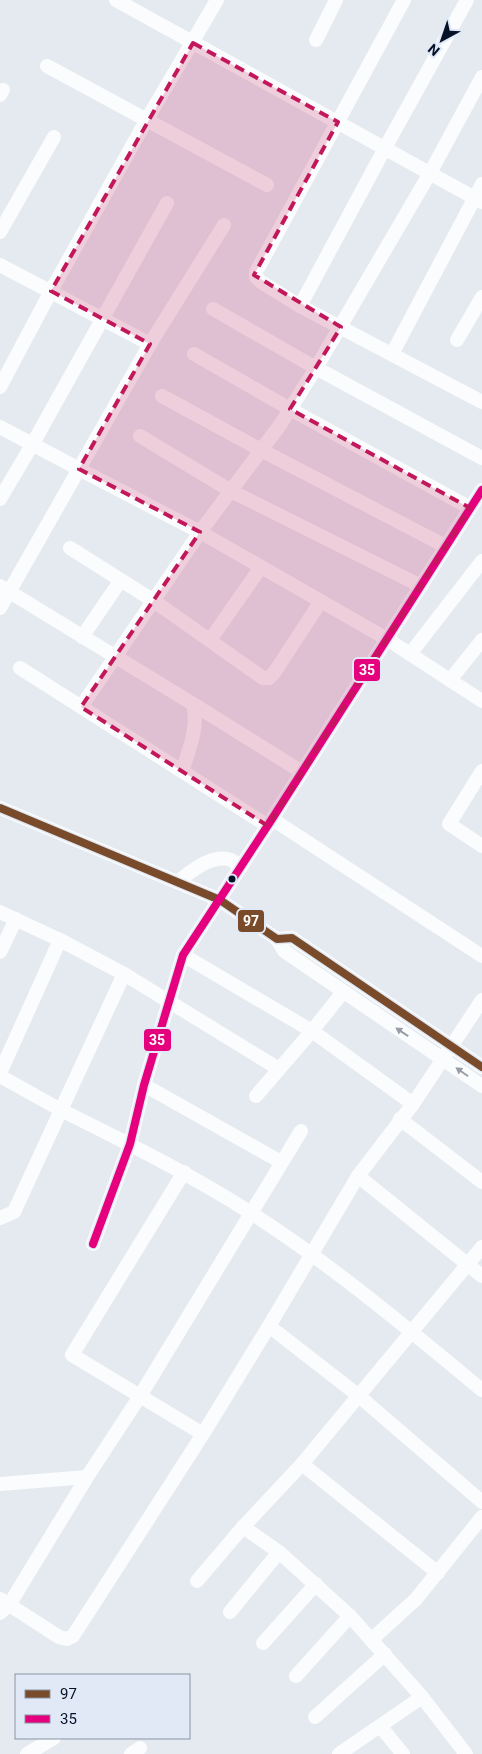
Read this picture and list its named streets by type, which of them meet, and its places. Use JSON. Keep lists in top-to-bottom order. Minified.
{"lines":["transit line 35","transit line 97"],"legend":["97","35"],"north":"bottom left"}
